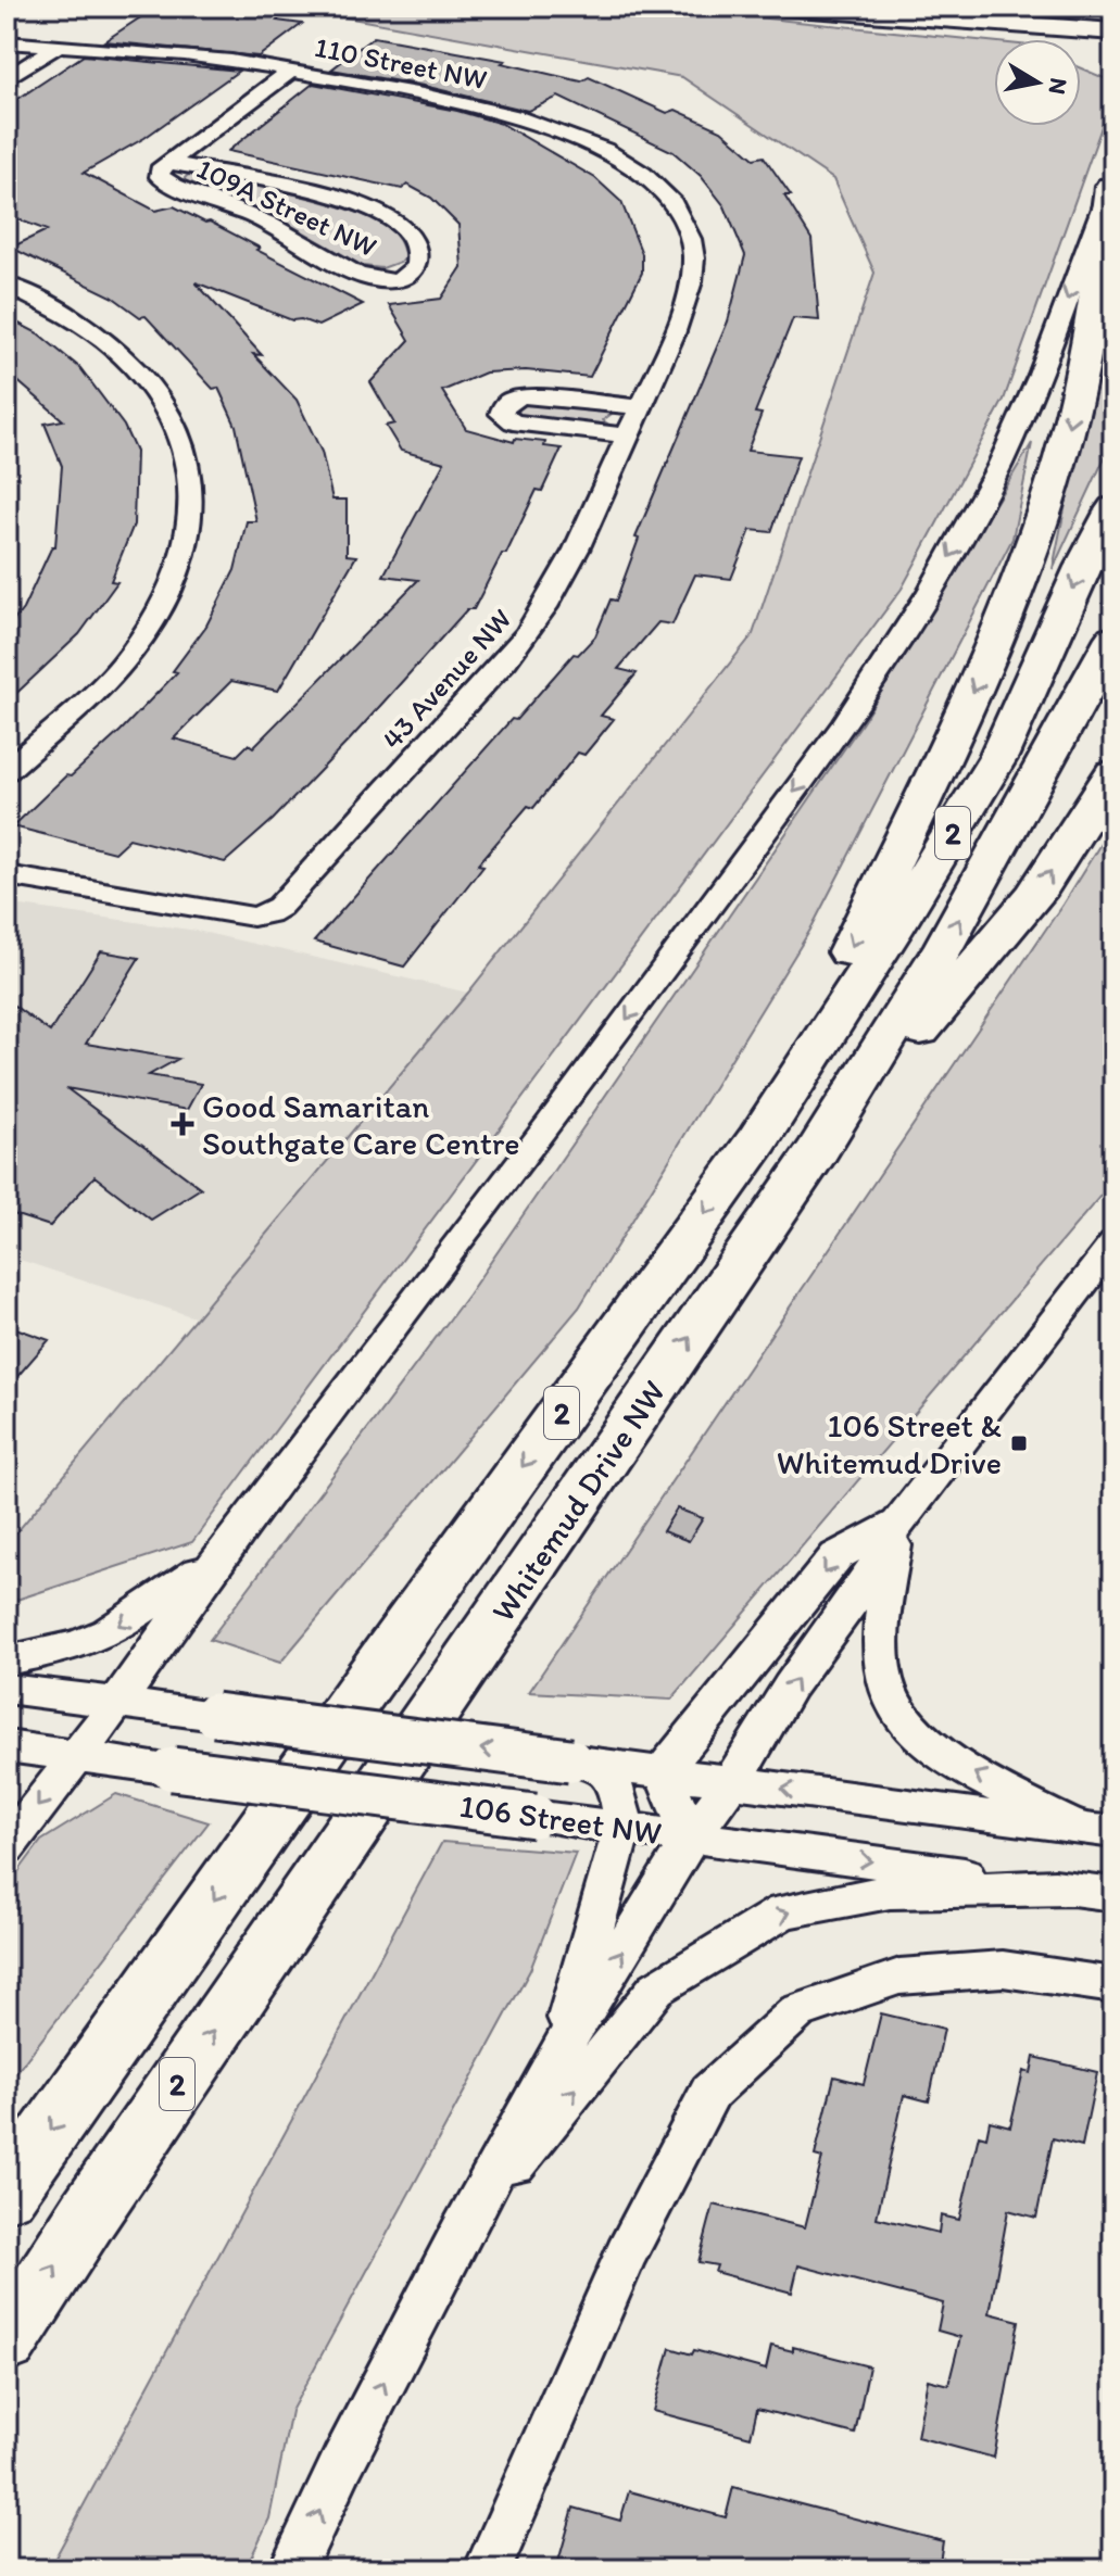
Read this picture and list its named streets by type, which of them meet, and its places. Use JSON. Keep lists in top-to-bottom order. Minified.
{"streets":{"highway":["2","Whitemud Drive NW"],"street":["110 Street NW","109A Street NW","43 Avenue NW","106 Street NW"]},"crossings":[["110 Street NW","43 Avenue NW"]],"places":{"health":["Good Samaritan Southgate Care Centre"],"transit":["106 Street & Whitemud Drive"]},"north":"right"}
